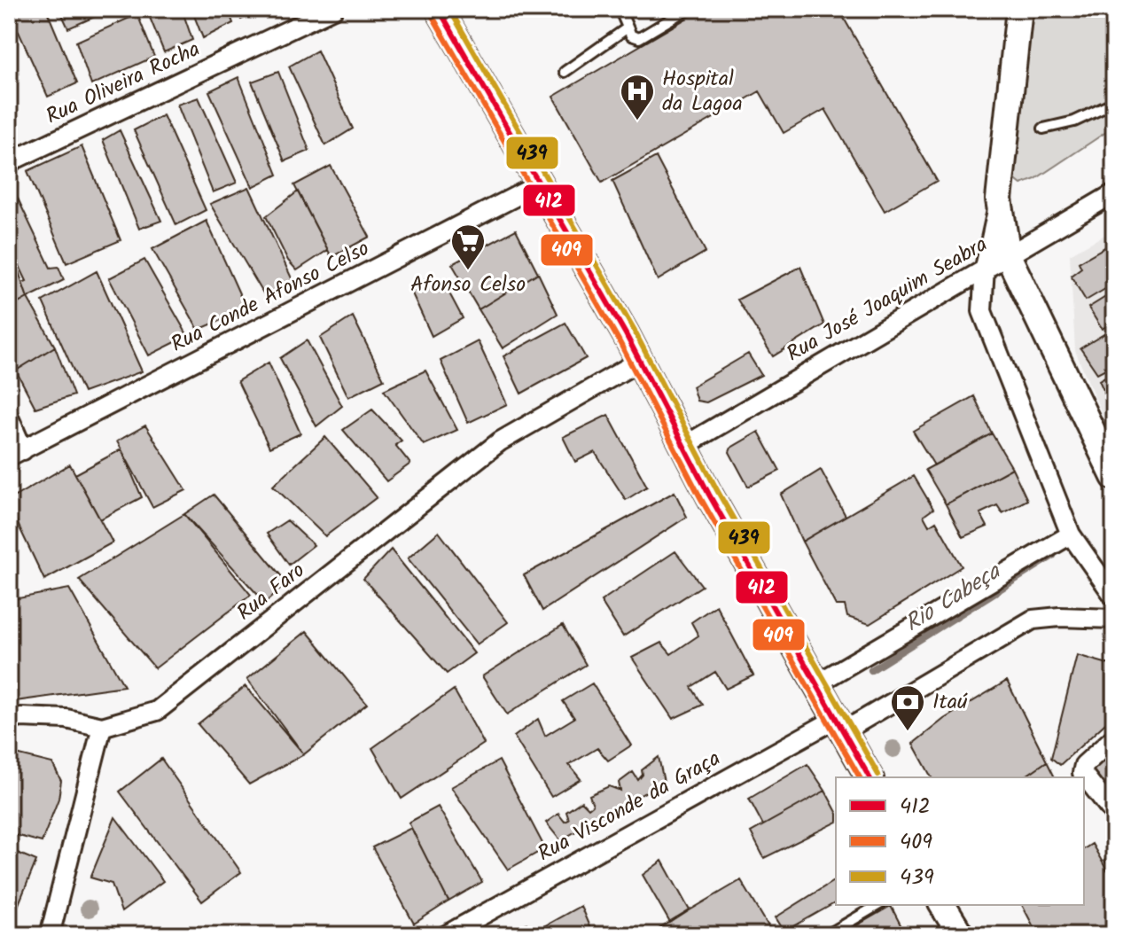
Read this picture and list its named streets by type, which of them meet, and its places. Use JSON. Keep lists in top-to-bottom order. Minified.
{"streets":{"street":["Rua Oliveira Rocha","Rua Conde Afonso Celso","Rua José Joaquim Seabra","Rua Faro","Rua Visconde da Graça"]},"water":["Rio Cabeça"],"places":{"hospital":["Hospital da Lagoa"],"supermarket":["Afonso Celso"],"bank":["Itaú"]},"lines":["transit line 412","transit line 439","transit line 409"],"legend":["412","409","439"]}
